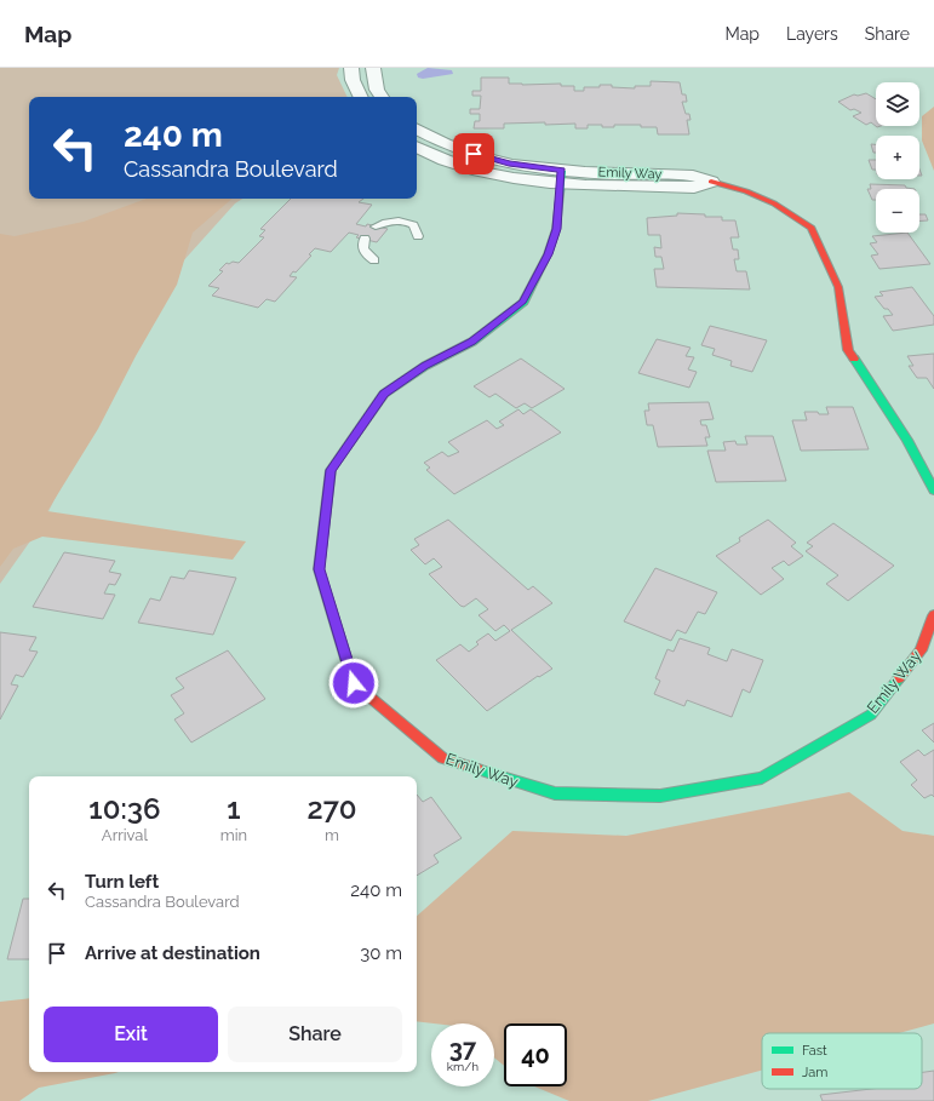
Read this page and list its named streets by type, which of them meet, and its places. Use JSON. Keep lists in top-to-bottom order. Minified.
{"streets":{"street":["Emily Way"]},"legend":["Fast","Jam"],"page":{"header":"Map","nav":["Map","Layers","Share"],"map_buttons":["+","−"],"turn":["240 m","Cassandra Boulevard"],"eta":["10:36","Arrival","1","min","270","m"],"list":[{"name":"Turn left","note":"Cassandra Boulevard","value":"240 m"},{"name":"Arrive at destination","value":"30 m"}],"buttons":["Exit","Share"],"speed":"37 km/h","limit":"40"}}
